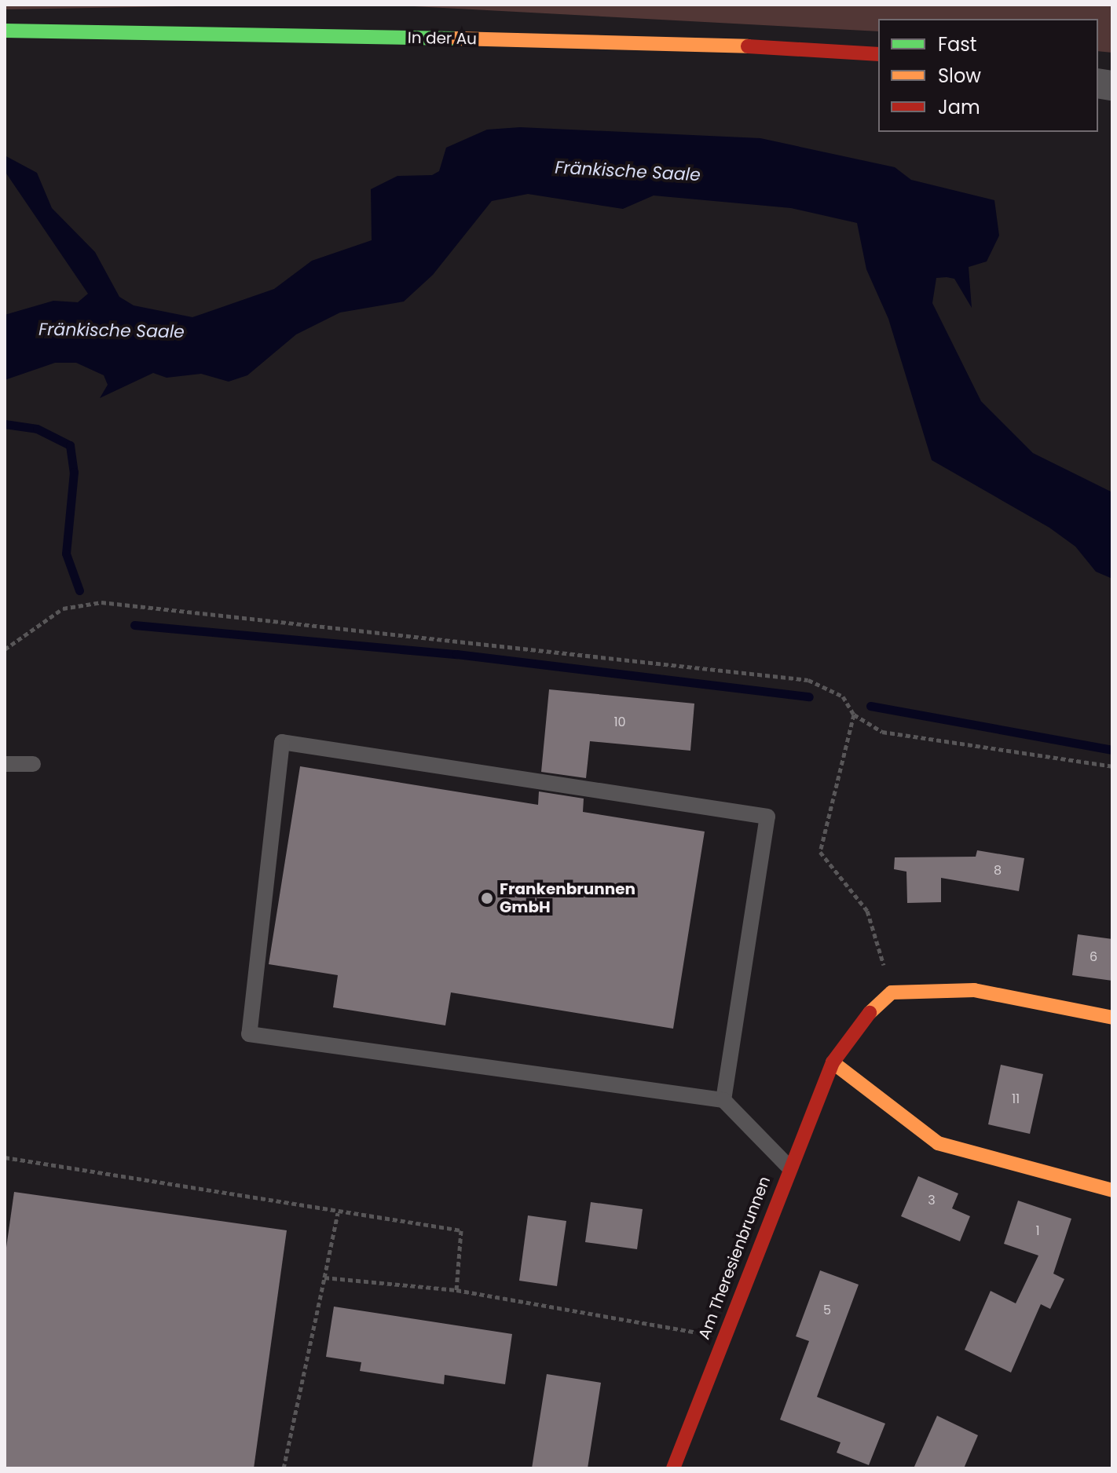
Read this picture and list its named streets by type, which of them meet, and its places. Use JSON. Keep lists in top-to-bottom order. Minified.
{"streets":{"street":["In der Au","Am Theresienbrunnen"]},"water":["Fränkische Saale"],"places":["Frankenbrunnen GmbH"],"house_numbers":["10","8","6","11","3","1","5"],"legend":["Fast","Slow","Jam"]}
